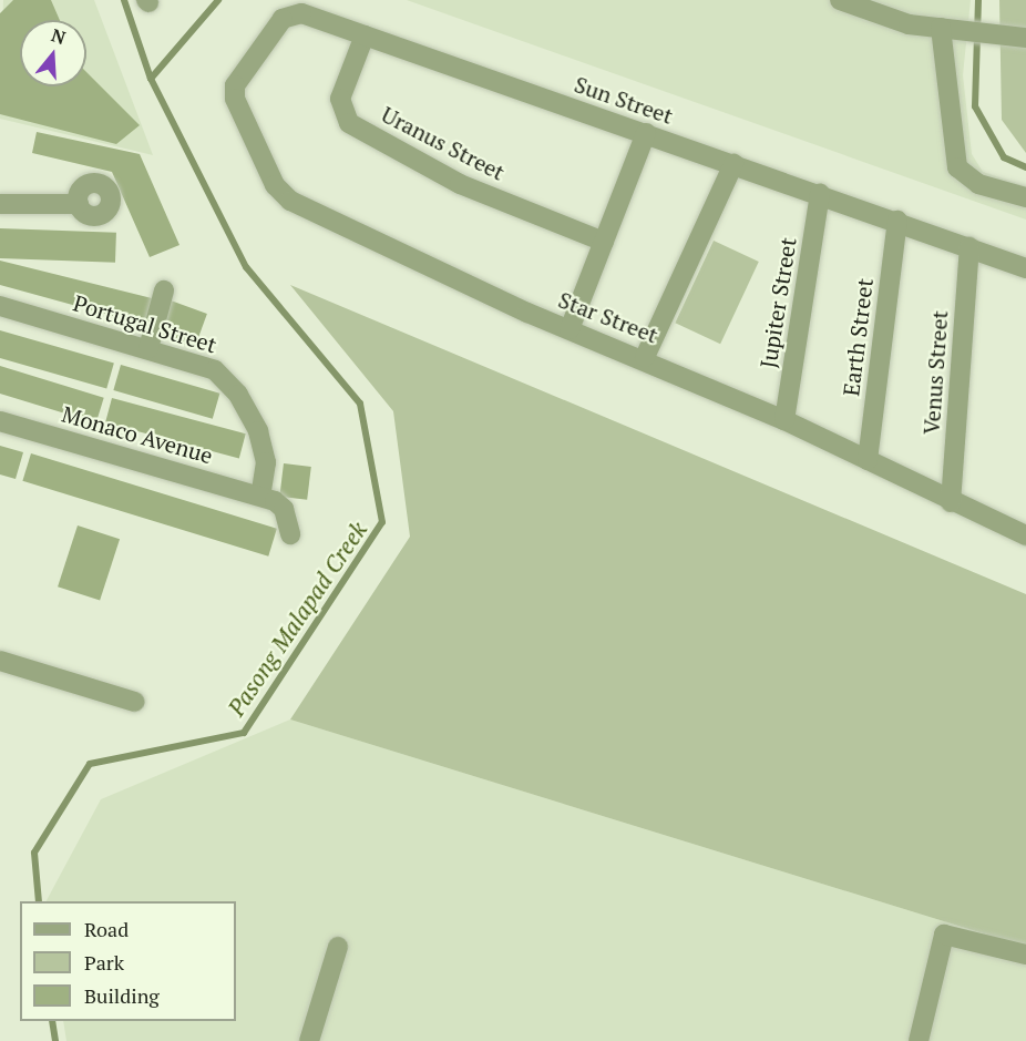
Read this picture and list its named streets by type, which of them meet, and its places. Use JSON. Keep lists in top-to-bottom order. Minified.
{"streets":{"street":["Sun Street","Uranus Street","Jupiter Street","Star Street","Portugal Street","Earth Street","Venus Street","Monaco Avenue"]},"crossings":[["Sun Street","Uranus Street"],["Sun Street","Jupiter Street"],["Sun Street","Star Street"],["Sun Street","Earth Street"],["Sun Street","Venus Street"],["Jupiter Street","Star Street"],["Star Street","Earth Street"],["Star Street","Venus Street"],["Portugal Street","Monaco Avenue"]],"water":["Pasong Malapad Creek"],"legend":["Road","Park","Building"],"north":"top"}
